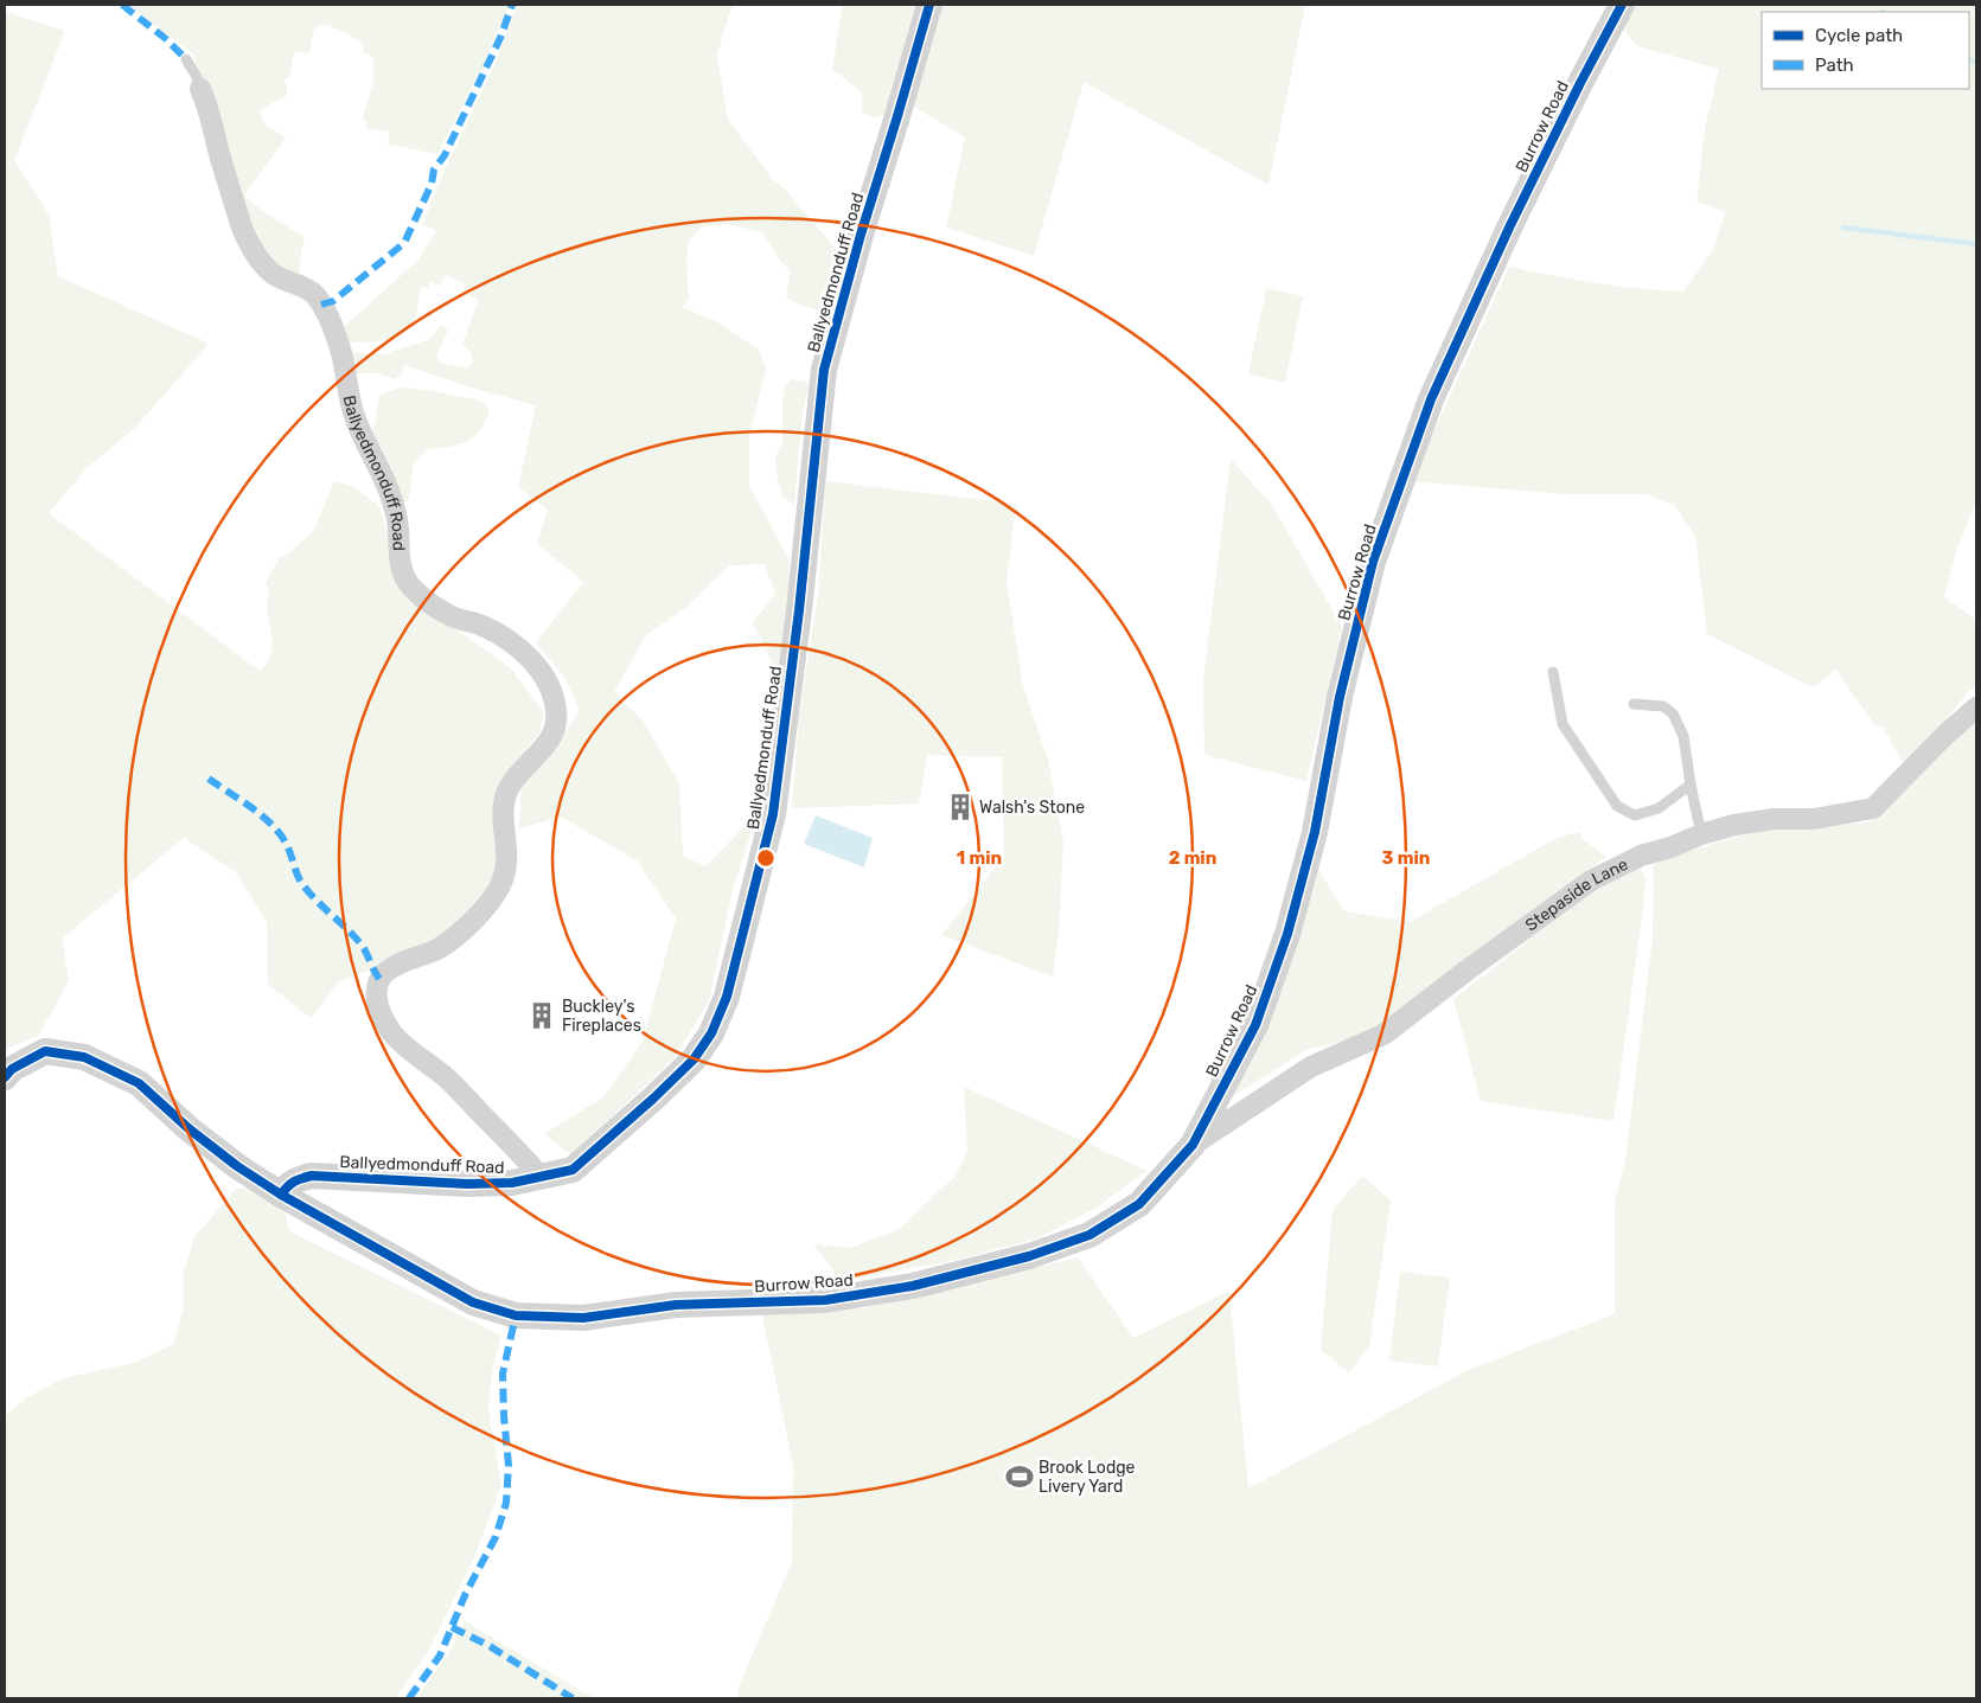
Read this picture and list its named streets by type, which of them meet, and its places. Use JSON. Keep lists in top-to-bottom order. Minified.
{"streets":{"street":["Burrow Road","Ballyedmonduff Road","Stepaside Lane"]},"crossings":[["Burrow Road","Ballyedmonduff Road"],["Burrow Road","Stepaside Lane"]],"places":{"building":["Walsh's Stone","Buckley's Fireplaces"],"sports":["Brook Lodge Livery Yard"]},"legend":["Cycle path","Path"],"rings":["1 min","2 min","3 min"]}
